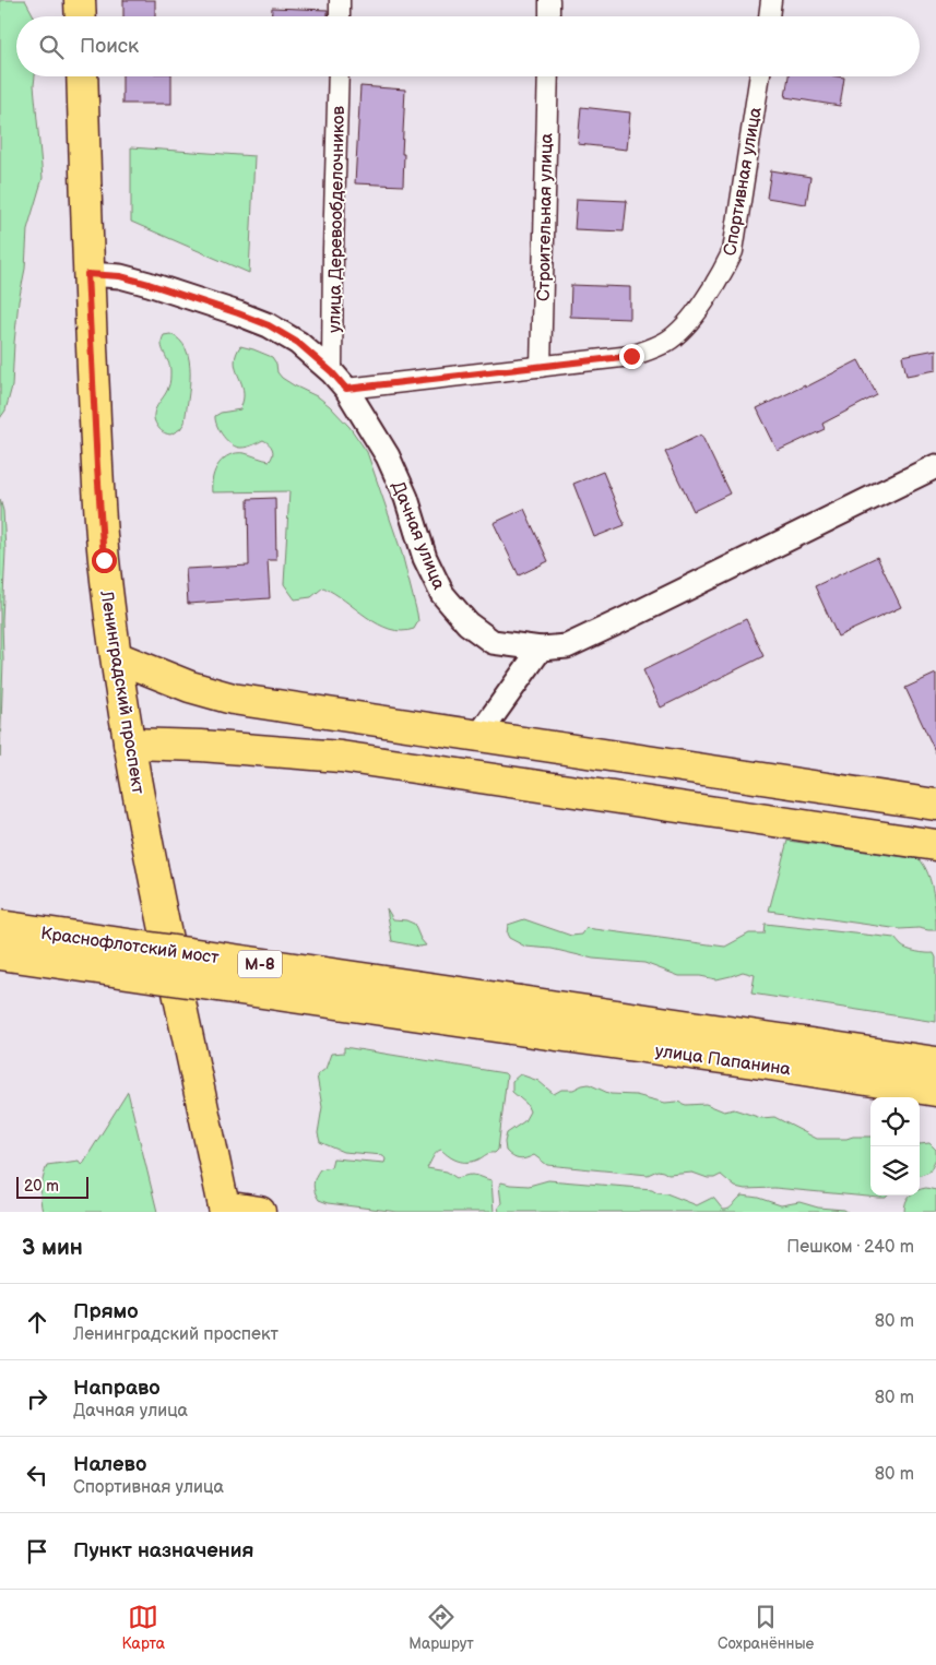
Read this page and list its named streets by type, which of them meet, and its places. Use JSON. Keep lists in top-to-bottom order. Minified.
{"streets":{"main road":["Ленинградский проспект","Краснофлотский мост","М-8","улица Папанина"],"street":["Спортивная улица","Строительная улица","улица Деревообделочников","Дачная улица"]},"crossings":[["Спортивная улица","Строительная улица"],["Спортивная улица","улица Деревообделочников"],["Спортивная улица","Дачная улица"],["улица Деревообделочников","Дачная улица"],["Дачная улица","Ленинградский проспект"],["Краснофлотский мост","улица Папанина"]],"scale_bar":"20 m","page":{"search":"Поиск","scale":"20 m","heading":["3 мин","Пешком · 240 m"],"list":[["Прямо","Ленинградский проспект","80 m"],["Направо","Дачная улица","80 m"],["Налево","Спортивная улица","80 m"],"Пункт назначения"],"nav":["Карта","Маршрут","Сохранённые"]}}
